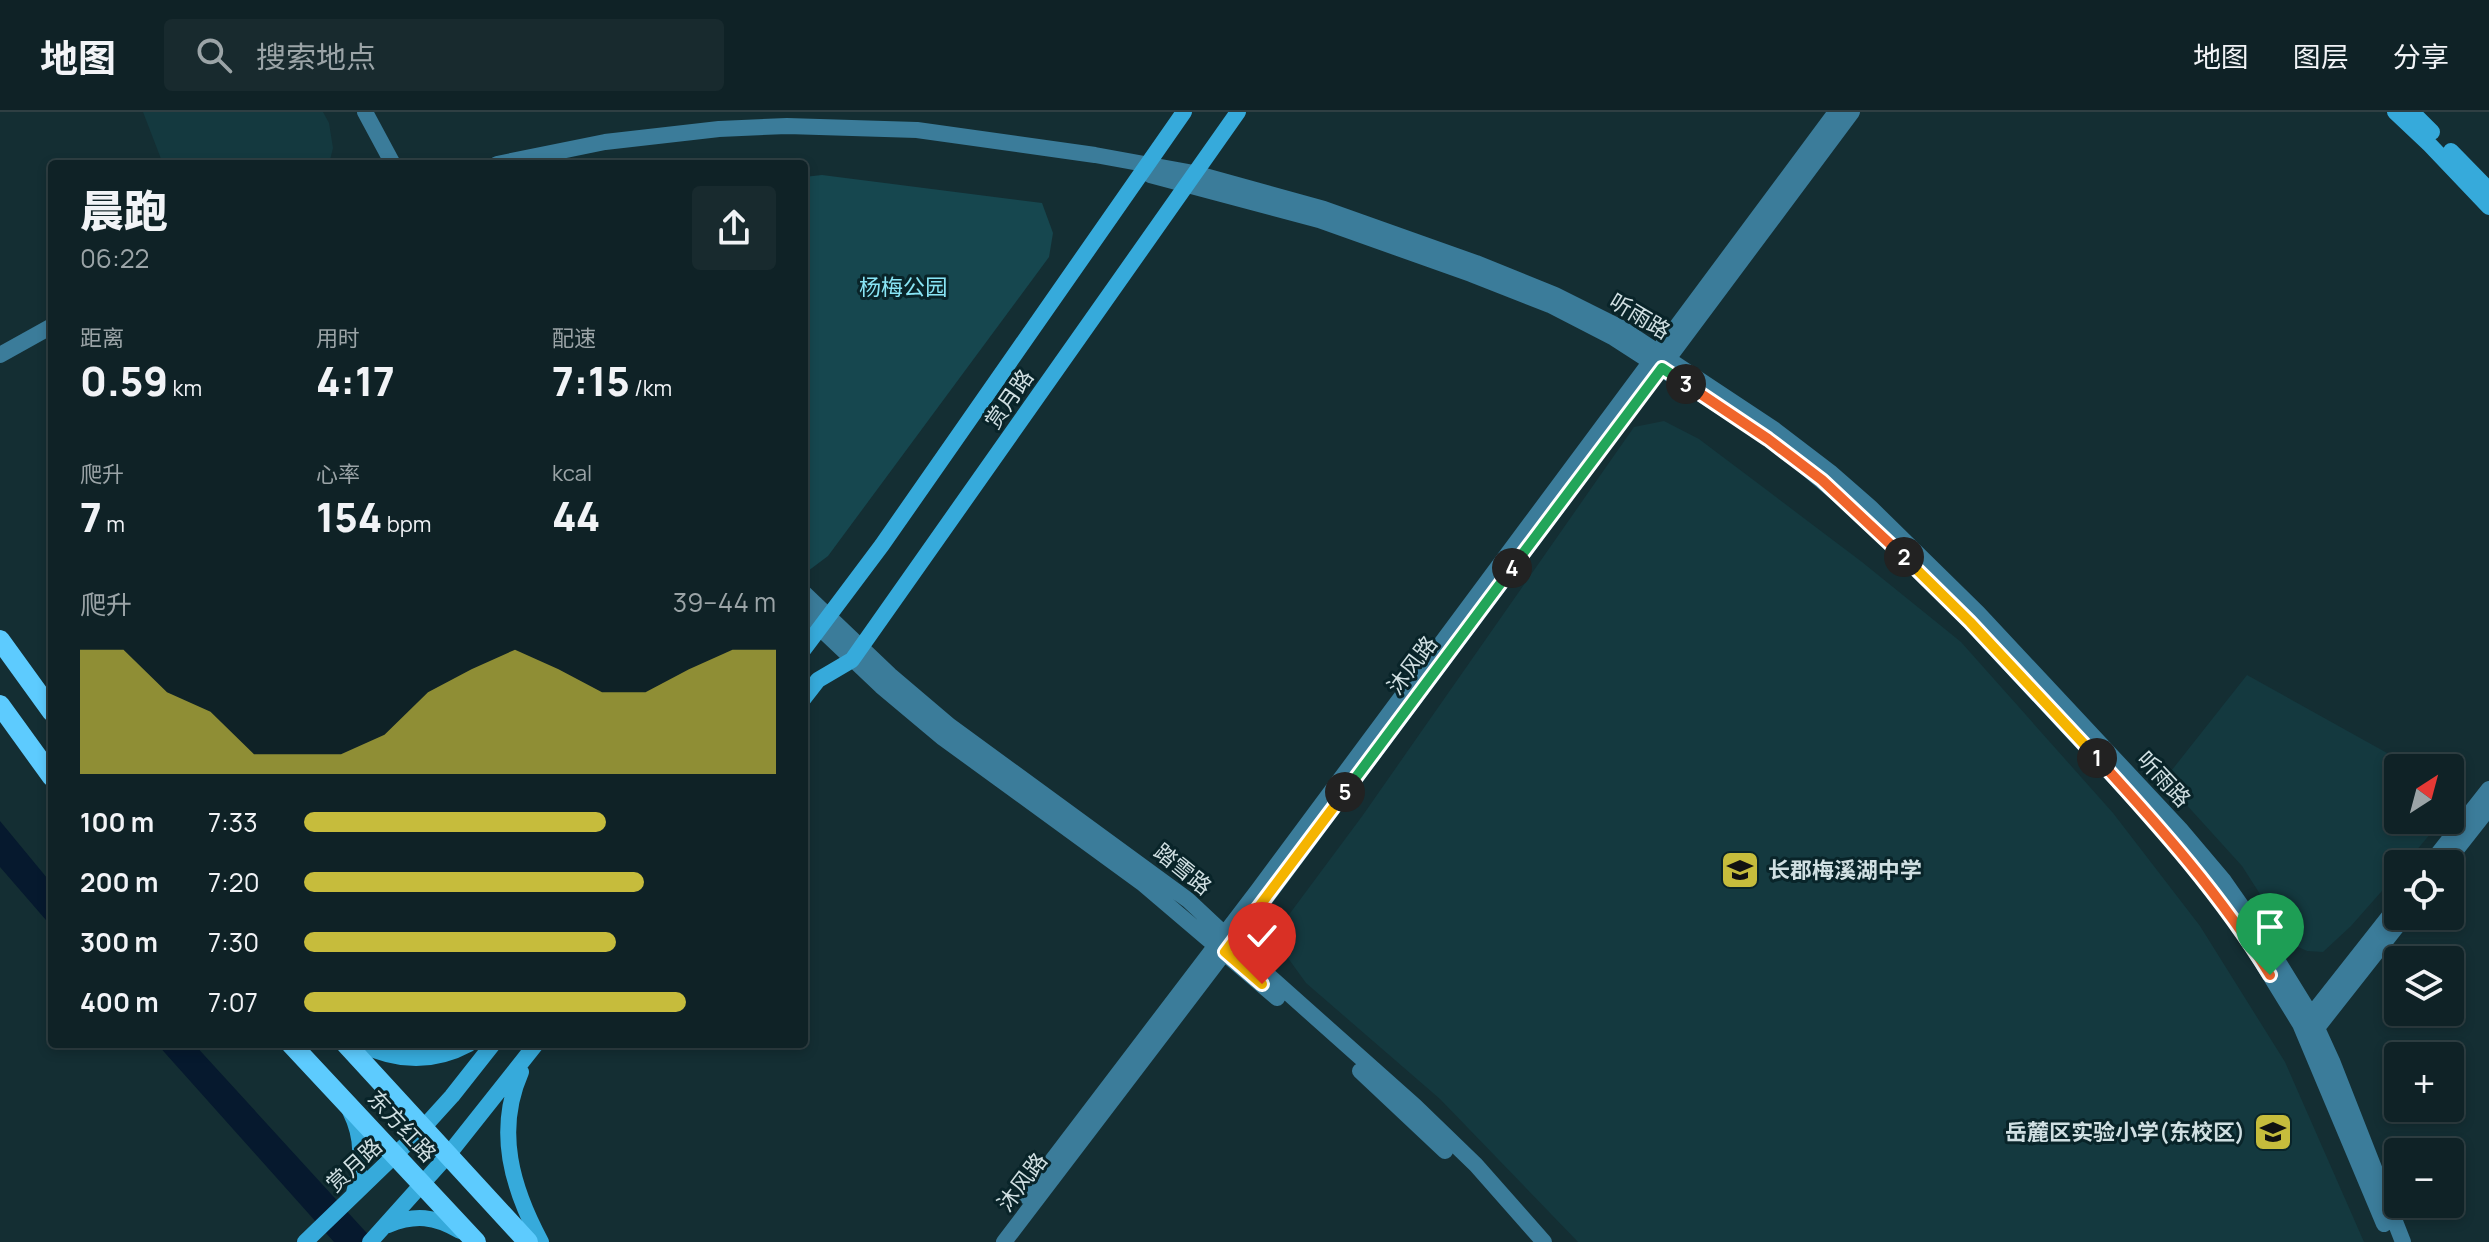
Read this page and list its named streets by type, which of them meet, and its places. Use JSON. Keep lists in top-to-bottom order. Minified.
{"streets":{"main road":["赏月路","东方红路"],"street":["听雨路","沐风路","踏雪路"]},"crossings":[["听雨路","赏月路"],["听雨路","沐风路"],["赏月路","踏雪路"],["赏月路","东方红路"],["沐风路","踏雪路"]],"parks":["杨梅公园"],"places":{"school or university":["长郡梅溪湖中学","岳麓区实验小学(东校区)"]},"north":"top right","page":{"header":"地图","search":"搜索地点","nav":["地图","图层","分享"],"heading":["晨跑","06:22"],"stats":[["距离","0.59 km"],["用时","4:17"],["配速","7:15 /km"],["爬升","7 m"],["心率","154 bpm"],["kcal","44"]],"pins":["3","2","4","1","5"],"chart":["爬升","39–44 m"],"map_buttons":["+","−"],"list":[{"name":"100 m","note":"7:33"},{"name":"200 m","note":"7:20"},{"name":"300 m","note":"7:30"},{"name":"400 m","note":"7:07"}]}}
